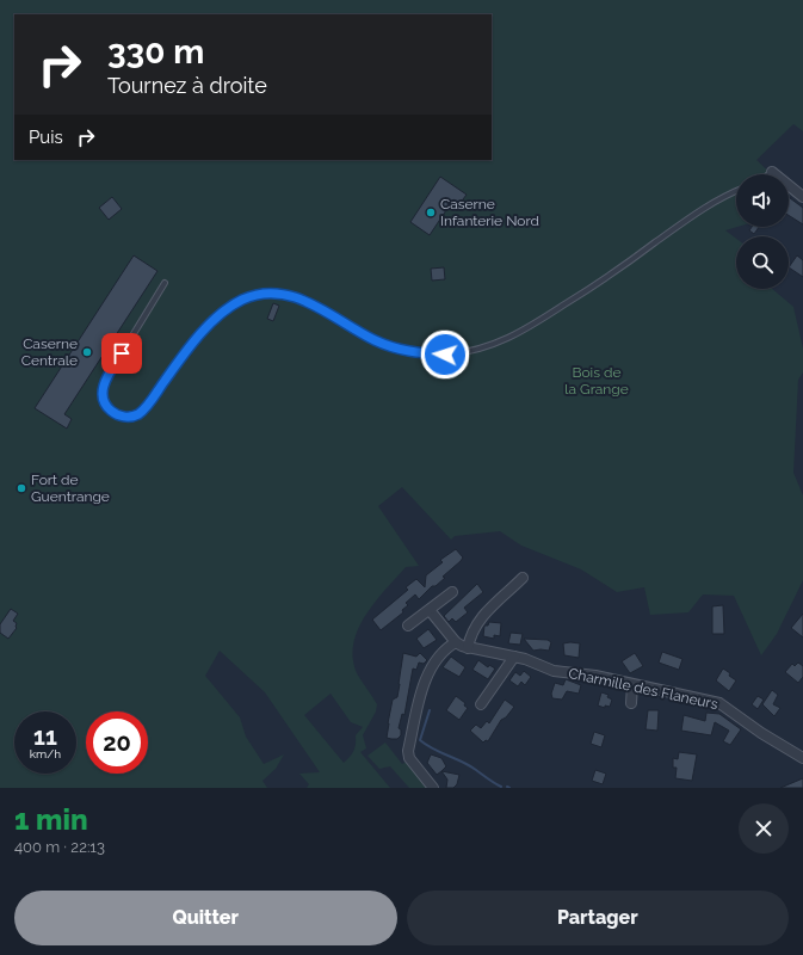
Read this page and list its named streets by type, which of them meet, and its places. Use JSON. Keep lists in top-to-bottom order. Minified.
{"streets":{"street":["Charmille des Flaneurs"]},"parks":["Bois de la Grange"],"places":["Caserne Infanterie Nord","Caserne Centrale","Fort de Guentrange"],"page":{"turn":["330 m","Tournez à droite"],"then":"Puis","speed":"11 km/h","limit":"20","heading":["1 min","400 m · 22:13"],"buttons":["Quitter","Partager"]}}
